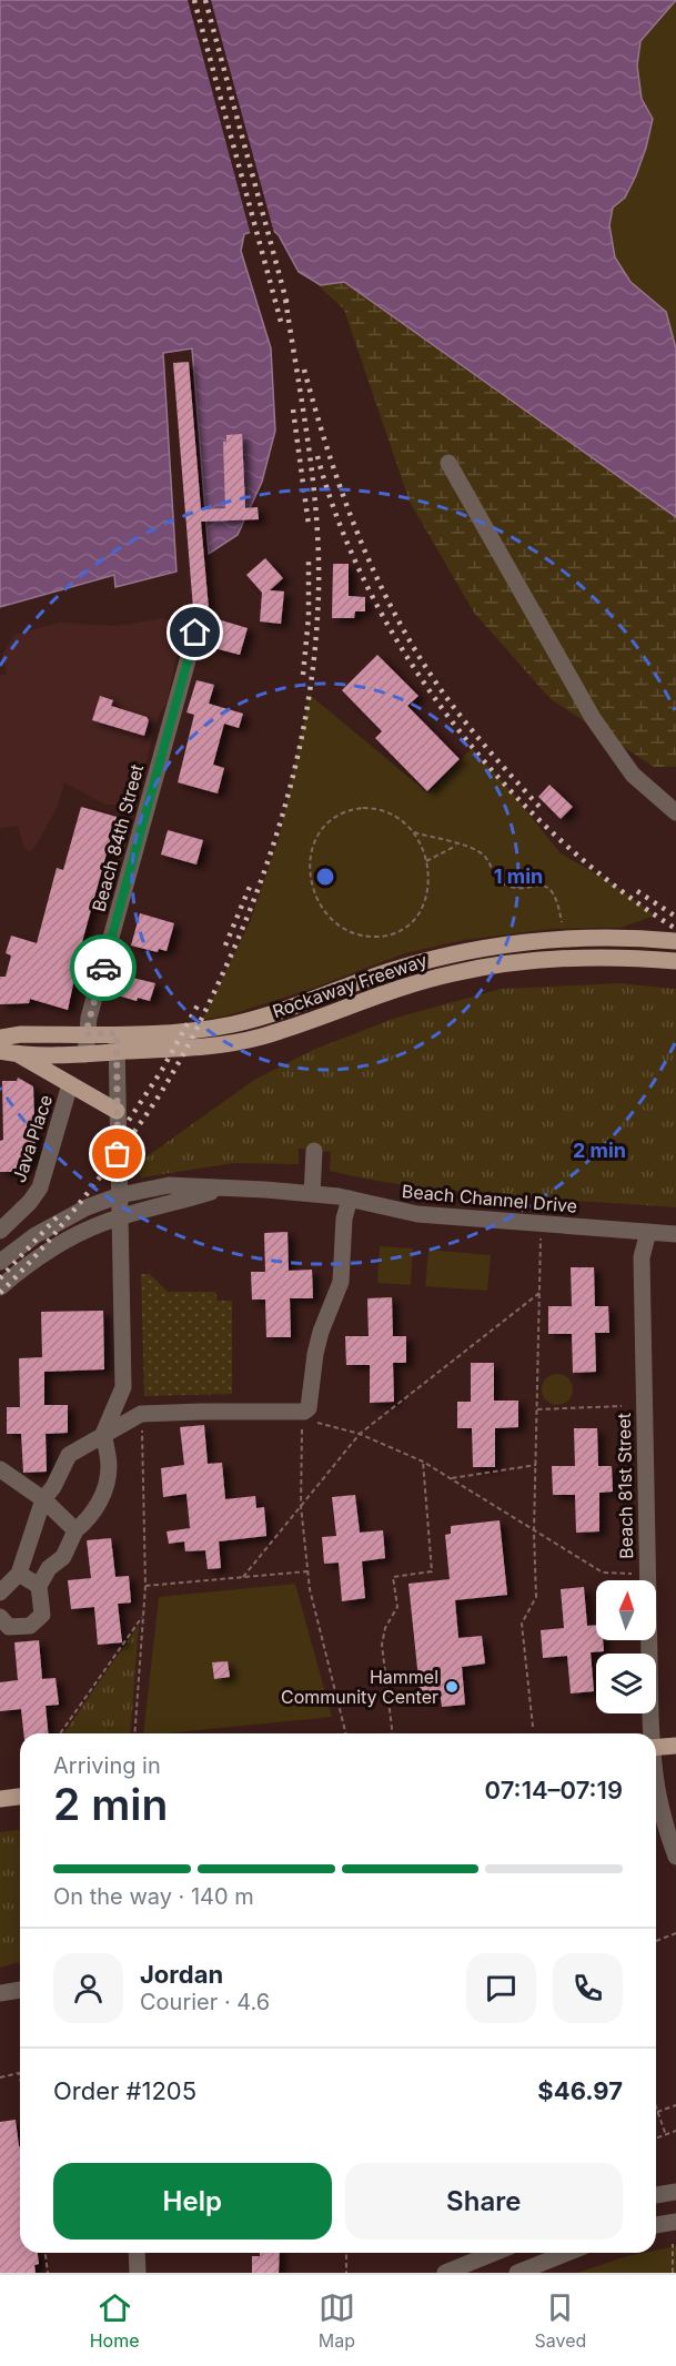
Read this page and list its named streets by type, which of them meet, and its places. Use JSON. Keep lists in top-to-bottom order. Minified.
{"streets":{"main road":["Rockaway Freeway"],"street":["Beach 84th Street","Java Place","Beach Channel Drive","Beach 81st Street"]},"crossings":[["Beach Channel Drive","Beach 81st Street"]],"places":["Hammel Community Center"],"north":"top","page":{"heading":["2 min","Arriving in","07:14–07:19"],"panel":["Jordan","Courier · 4.6","Order #1205","$46.97"],"bar":"On the way · 140 m","buttons":["Help","Share"],"tabs":["Home","Map","Saved"]},"rings":["1 min","2 min"]}
